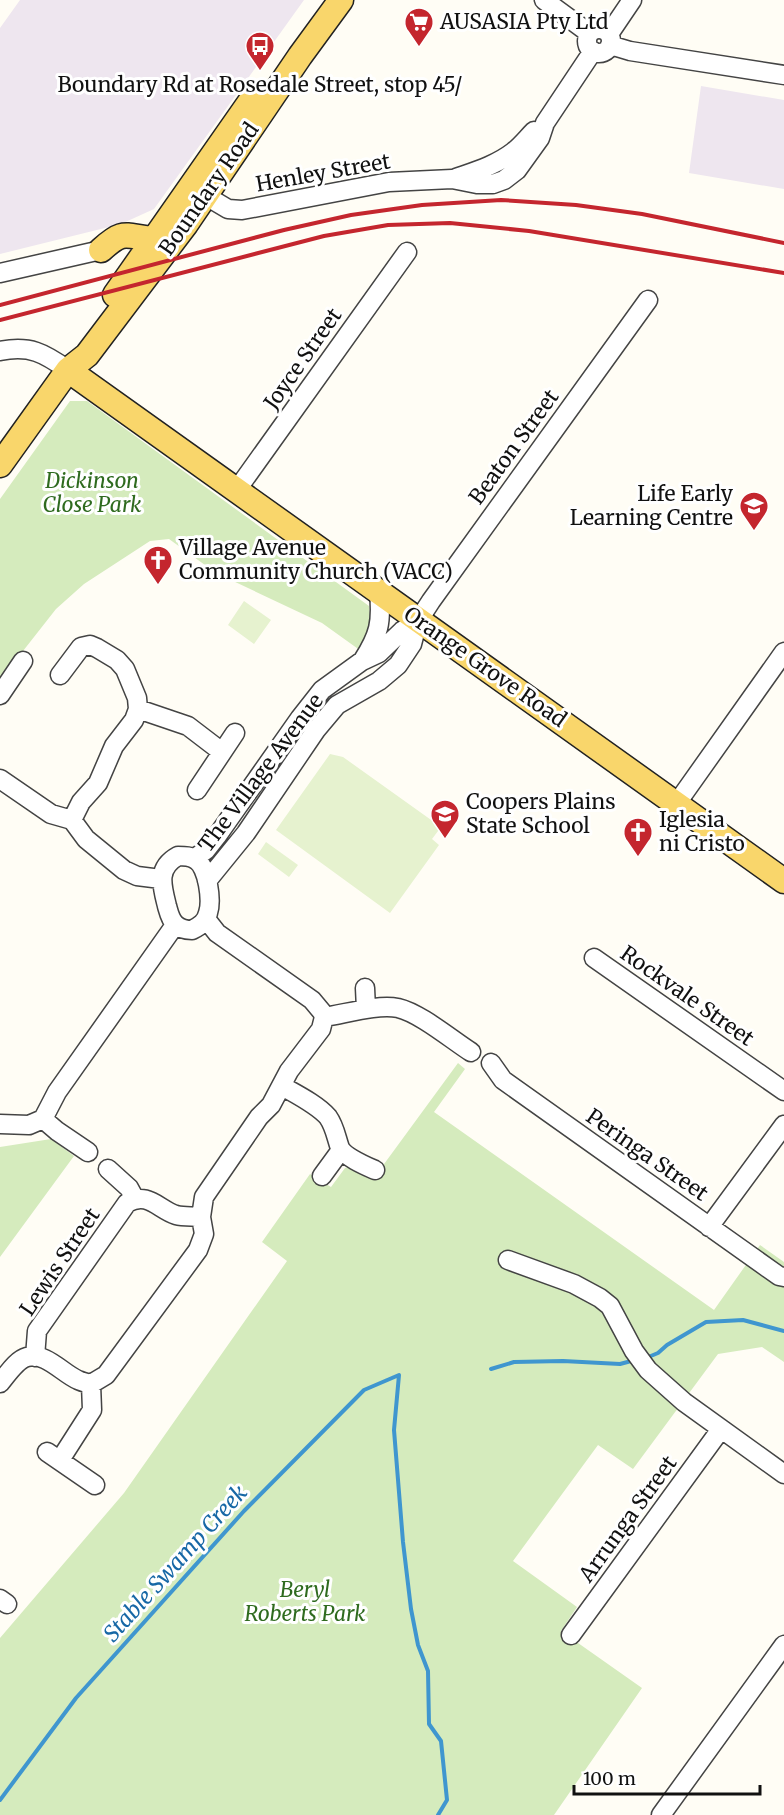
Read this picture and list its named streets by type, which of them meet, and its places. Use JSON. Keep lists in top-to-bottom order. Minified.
{"streets":{"main road":["Boundary Road","Orange Grove Road"],"street":["Henley Street","Joyce Street","Beaton Street","The Village Avenue","Rockvale Street","Peringa Street","Lewis Street","Arrunga Street"]},"crossings":[["Henley Street","Boundary Road"],["Boundary Road","Orange Grove Road"],["Joyce Street","Orange Grove Road"],["Beaton Street","Orange Grove Road"],["Beaton Street","The Village Avenue"],["Orange Grove Road","The Village Avenue"]],"water":["Stable Swamp Creek"],"parks":["Dickinson Close Park","Beryl Roberts Park"],"places":{"supermarket":["AUSASIA Pty Ltd"],"bus stop":["Boundary Rd at Rosedale Street, stop 45/"],"school or university":["Life Early Learning Centre","Coopers Plains State School"],"church":["Village Avenue Community Church (VACC)","Iglesia ni Cristo"]},"scale_bar":"100 m"}
